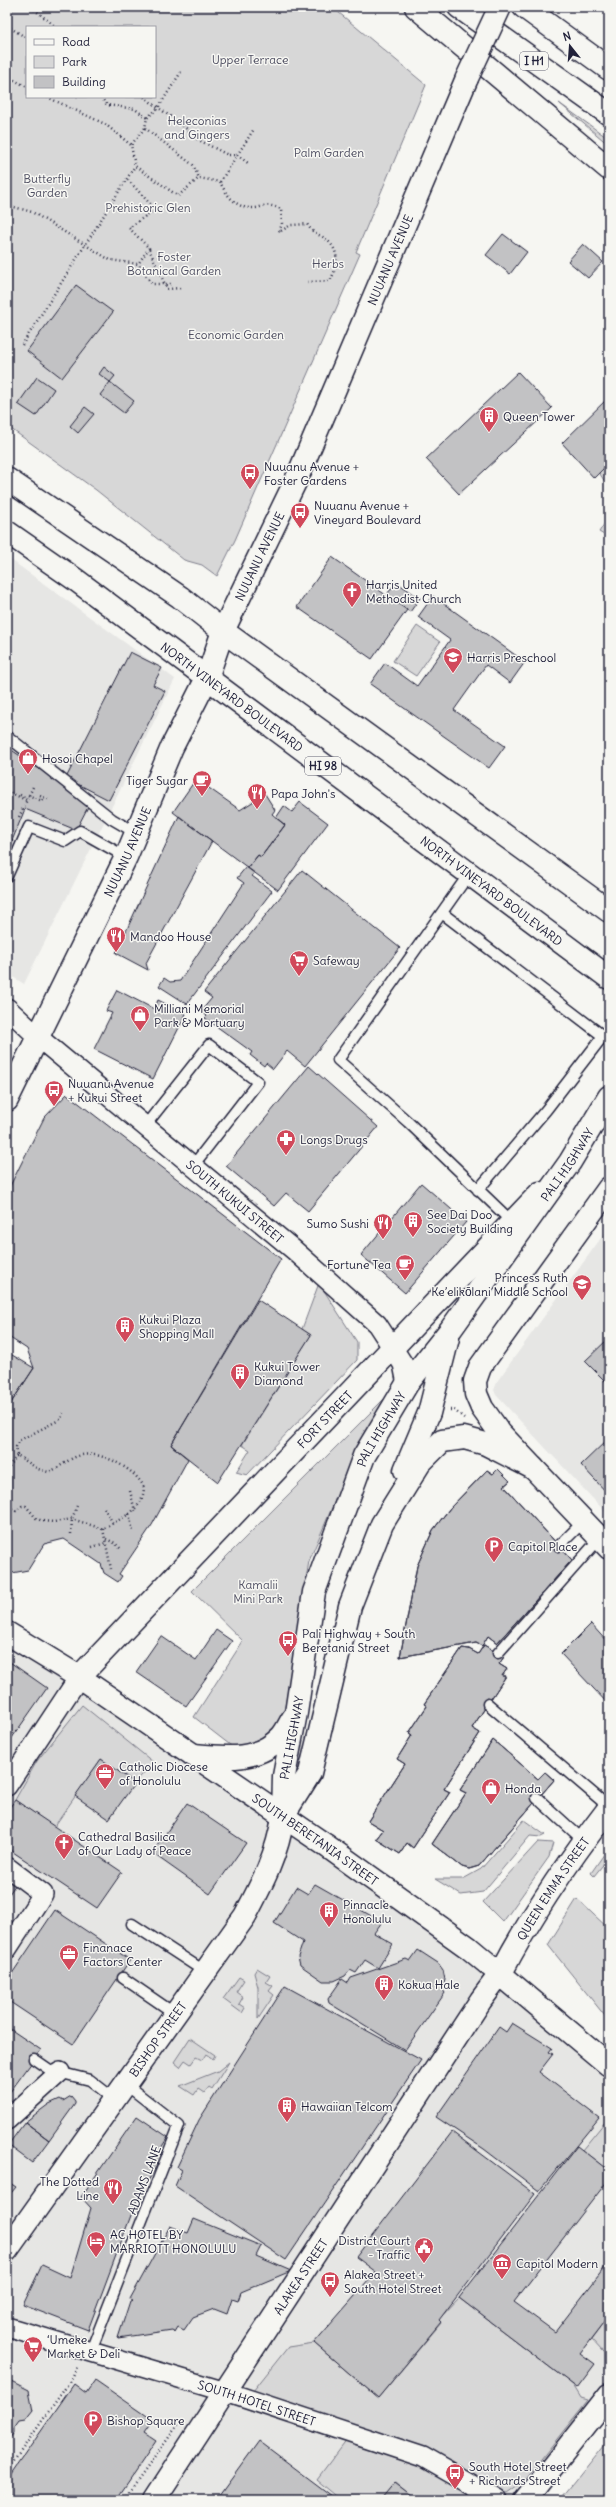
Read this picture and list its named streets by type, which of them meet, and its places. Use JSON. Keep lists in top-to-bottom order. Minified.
{"streets":{"main road":["I H1","NUUANU AVENUE","NORTH VINEYARD BOULEVARD","HI 98","PALI HIGHWAY","FORT STREET","SOUTH BERETANIA STREET","QUEEN EMMA STREET","BISHOP STREET","ALAKEA STREET"],"street":["SOUTH KUKUI STREET","SOUTH HOTEL STREET"],"lane":["ADAMS LANE"]},"crossings":[["NUUANU AVENUE","NORTH VINEYARD BOULEVARD"],["NUUANU AVENUE","SOUTH KUKUI STREET"],["PALI HIGHWAY","SOUTH KUKUI STREET"],["PALI HIGHWAY","FORT STREET"],["PALI HIGHWAY","SOUTH BERETANIA STREET"],["PALI HIGHWAY","BISHOP STREET"],["SOUTH KUKUI STREET","FORT STREET"],["FORT STREET","SOUTH BERETANIA STREET"],["SOUTH BERETANIA STREET","QUEEN EMMA STREET"],["SOUTH BERETANIA STREET","BISHOP STREET"],["SOUTH BERETANIA STREET","ALAKEA STREET"],["QUEEN EMMA STREET","ALAKEA STREET"],["BISHOP STREET","ADAMS LANE"],["ADAMS LANE","SOUTH HOTEL STREET"],["ALAKEA STREET","SOUTH HOTEL STREET"]],"parks":["Upper Terrace","Heleconias and Gingers","Palm Garden","Butterfly Garden","Prehistoric Glen","Foster Botanical Garden","Herbs","Economic Garden","Kamalii Mini Park"],"places":{"building":["Queen Tower","See Dai Doo Society Building","Kukui Plaza Shopping Mall","Kukui Tower Diamond","Pinnacle Honolulu","Kokua Hale","Hawaiian Telcom"],"bus stop":["Nuuanu Avenue + Foster Gardens","Nuuanu Avenue + Vineyard Boulevard","Nuuanu Avenue + Kukui Street","Pali Highway + South Beretania Street","Alakea Street + South Hotel Street","South Hotel Street + Richards Street"],"church":["Harris United Methodist Church","Cathedral Basilica of Our Lady of Peace"],"school or university":["Harris Preschool","Princess Ruth Ke’elikōlani Middle School"],"shop":["Hosoi Chapel","Milliani Memorial Park & Mortuary","Honda"],"cafe":["Tiger Sugar","Fortune Tea"],"restaurant":["Papa John's","Mandoo House","Sumo Sushi","The Dotted Line"],"supermarket":["Safeway","‘Umeke Market & Deli"],"pharmacy":["Longs Drugs"],"parking":["Capitol Place","Bishop Square"],"office":["Catholic Diocese of Honolulu","Finanace Factors Center"],"hotel":["AC HOTEL BY MARRIOTT HONOLULU"],"public building":["District Court - Traffic"],"museum":["Capitol Modern"]},"legend":["Road","Park","Building"],"north":"top"}
